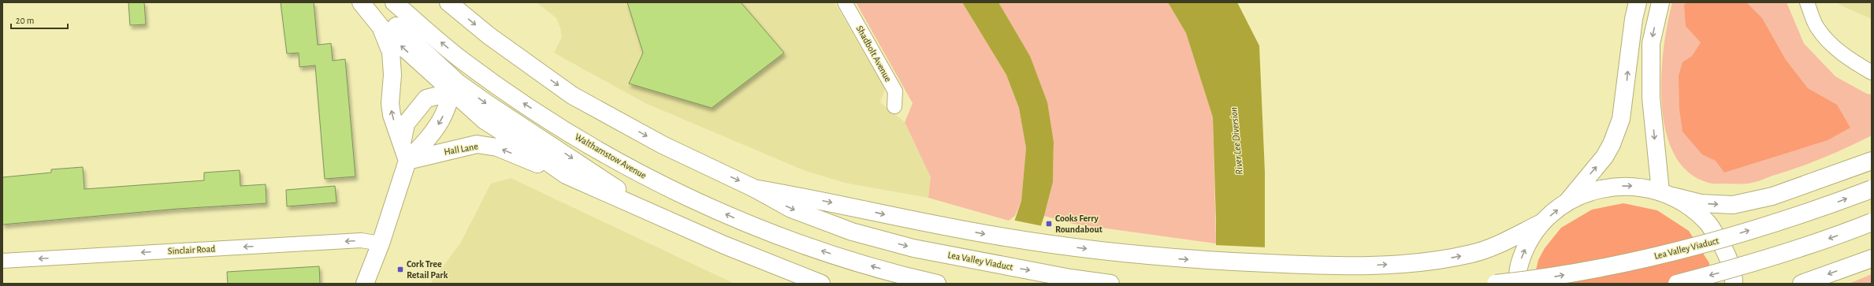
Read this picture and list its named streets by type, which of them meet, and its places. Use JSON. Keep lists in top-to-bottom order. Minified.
{"streets":{"main road":["Hall Lane","Walthamstow Avenue","Lea Valley Viaduct"],"street":["Shadbolt Avenue","Sinclair Road"]},"one_way":["Hall Lane","Sinclair Road"],"water":["River Lee Diversion"],"places":{"transit":["Cooks Ferry Roundabout","Cork Tree Retail Park"]},"scale_bar":"20 m"}
